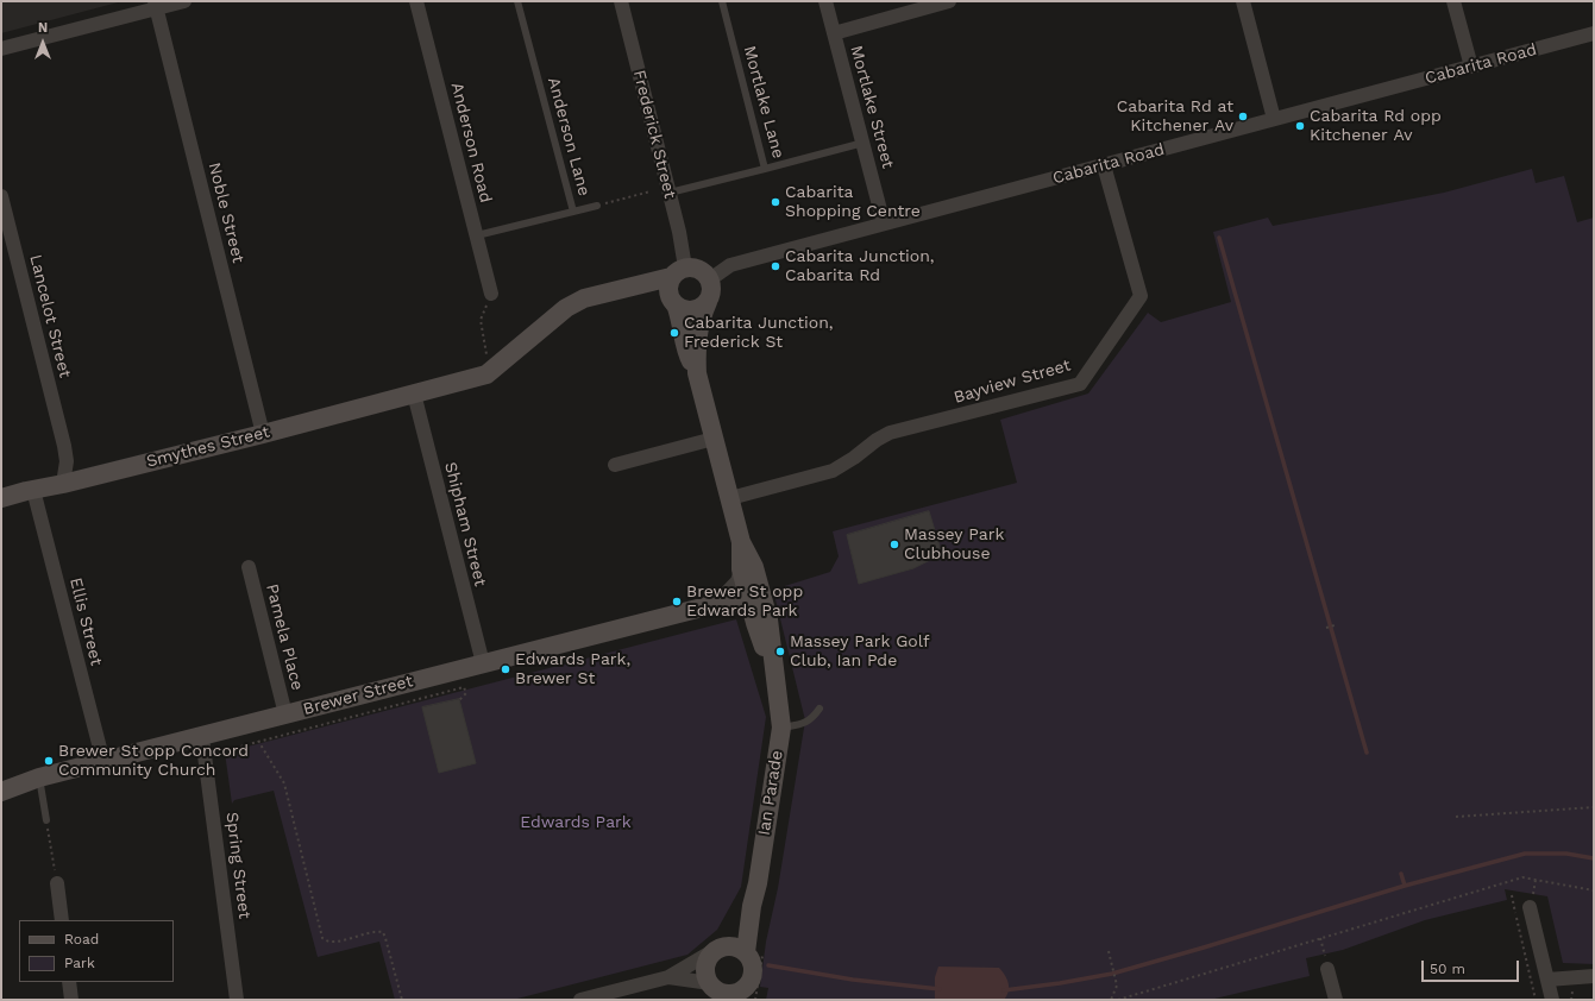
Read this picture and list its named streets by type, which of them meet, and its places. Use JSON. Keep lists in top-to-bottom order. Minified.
{"streets":{"main road":["Smythes Street","Brewer Street","Ian Parade"],"street":["Cabarita Road","Mortlake Street","Frederick Street","Anderson Road","Noble Street","Lancelot Street","Bayview Street","Shipham Street","Ellis Street","Pamela Place","Spring Street"],"lane":["Mortlake Lane","Anderson Lane"]},"crossings":[["Cabarita Road","Mortlake Street"],["Cabarita Road","Frederick Street"],["Cabarita Road","Bayview Street"],["Mortlake Lane","Mortlake Street"],["Anderson Lane","Anderson Road"],["Noble Street","Smythes Street"],["Lancelot Street","Smythes Street"],["Bayview Street","Ian Parade"],["Smythes Street","Shipham Street"],["Smythes Street","Ellis Street"],["Shipham Street","Brewer Street"],["Ellis Street","Brewer Street"],["Pamela Place","Brewer Street"],["Brewer Street","Ian Parade"],["Brewer Street","Spring Street"]],"parks":["Edwards Park"],"places":["Cabarita Rd at Kitchener Av","Cabarita Rd opp Kitchener Av","Cabarita Shopping Centre","Cabarita Junction, Cabarita Rd","Cabarita Junction, Frederick St","Massey Park Clubhouse","Brewer St opp Edwards Park","Massey Park Golf Club, Ian Pde","Edwards Park, Brewer St","Brewer St opp Concord Community Church"],"legend":["Road","Park"],"scale_bar":"50 m","north":"top"}
